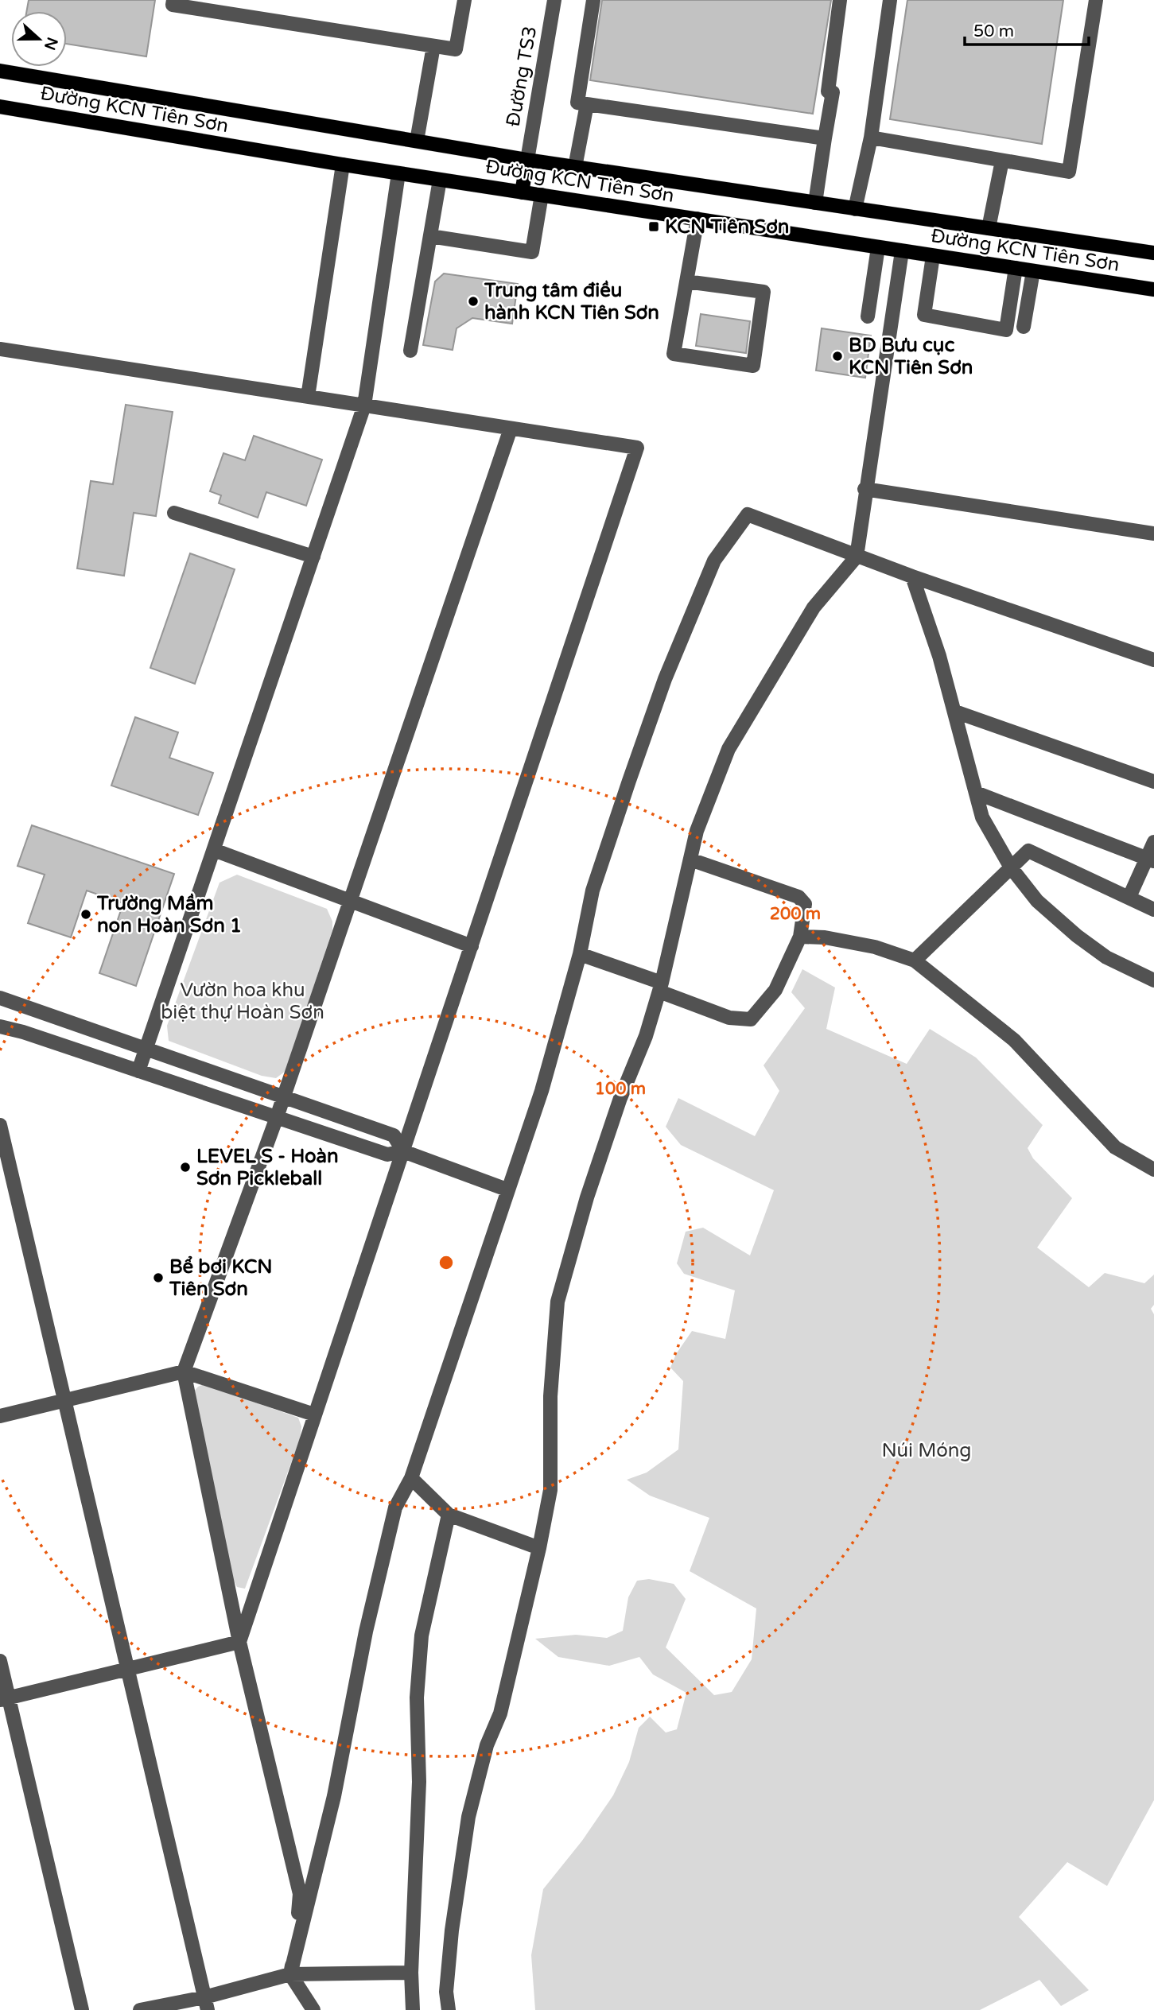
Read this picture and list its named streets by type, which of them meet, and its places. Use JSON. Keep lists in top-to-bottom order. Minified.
{"streets":{"main road":["Đường KCN Tiên Sơn"],"street":["Đường TS3"]},"crossings":[["Đường TS3","Đường KCN Tiên Sơn"]],"parks":["Vườn hoa khu biệt thự Hoàn Sơn","Núi Móng"],"places":{"transit":["KCN Tiên Sơn"],"other":["Trung tâm điều hành KCN Tiên Sơn","BD Bưu cục KCN Tiên Sơn","Trường Mầm non Hoàn Sơn 1","LEVEL S - Hoàn Sơn Pickleball","Bể bơi KCN Tiên Sơn"]},"scale_bar":"50 m","north":"right","rings":["200 m","100 m"]}
